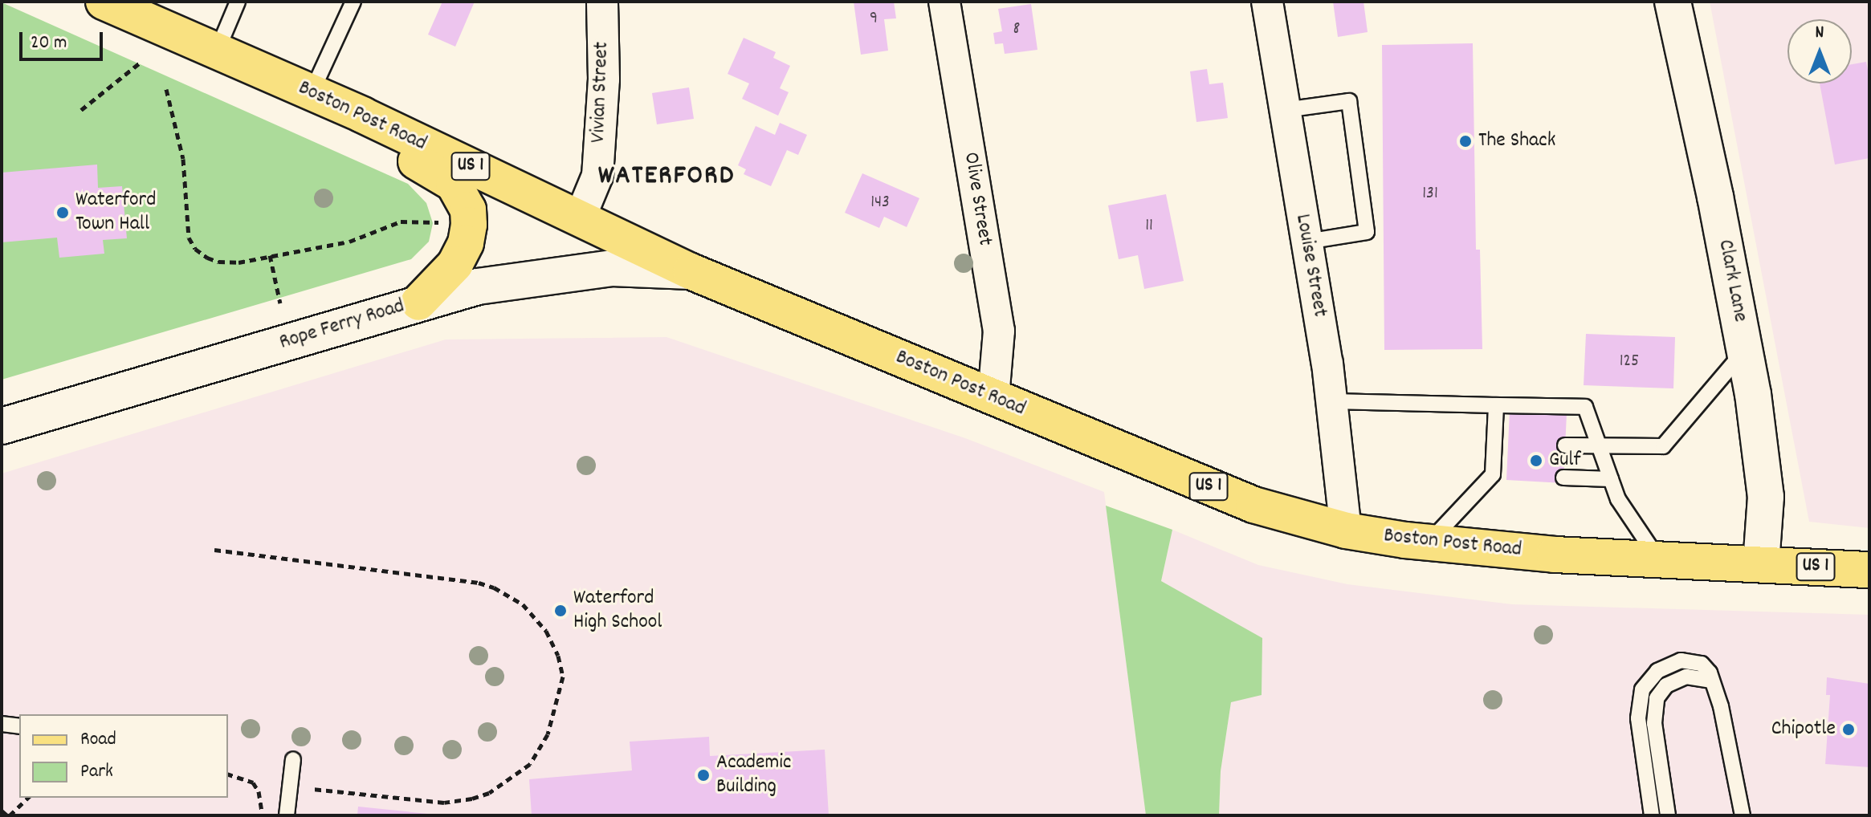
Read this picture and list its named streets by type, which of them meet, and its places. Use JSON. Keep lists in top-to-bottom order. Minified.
{"streets":{"main road":["Boston Post Road","US 1","Clark Lane","Rope Ferry Road"],"street":["Vivian Street","Olive Street","Louise Street"]},"crossings":[["Vivian Street","Boston Post Road"],["Boston Post Road","Olive Street"],["Boston Post Road","Louise Street"],["Boston Post Road","Clark Lane"],["Boston Post Road","Rope Ferry Road"]],"districts":["WATERFORD"],"places":["The Shack","Waterford Town Hall","Gulf","Waterford High School","Chipotle","Academic Building"],"house_numbers":["9","8","131","143","11","125"],"legend":["Road","Park"],"scale_bar":"20 m","north":"top"}
